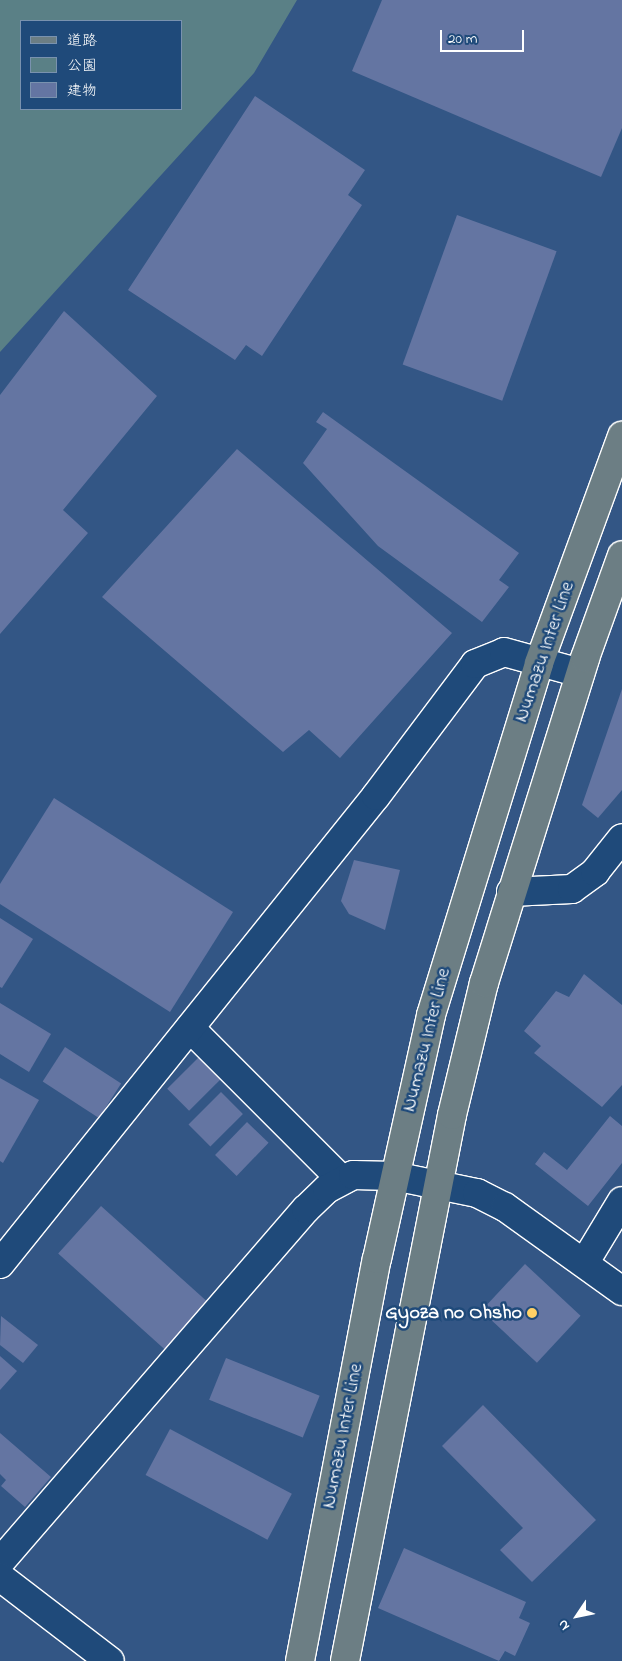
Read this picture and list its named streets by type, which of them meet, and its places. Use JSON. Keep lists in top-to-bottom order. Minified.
{"streets":{"main road":["Numazu Inter Line"]},"places":["Gyoza no Ohsho"],"legend":["道路","公園","建物"],"scale_bar":"20 m","north":"bottom left"}
